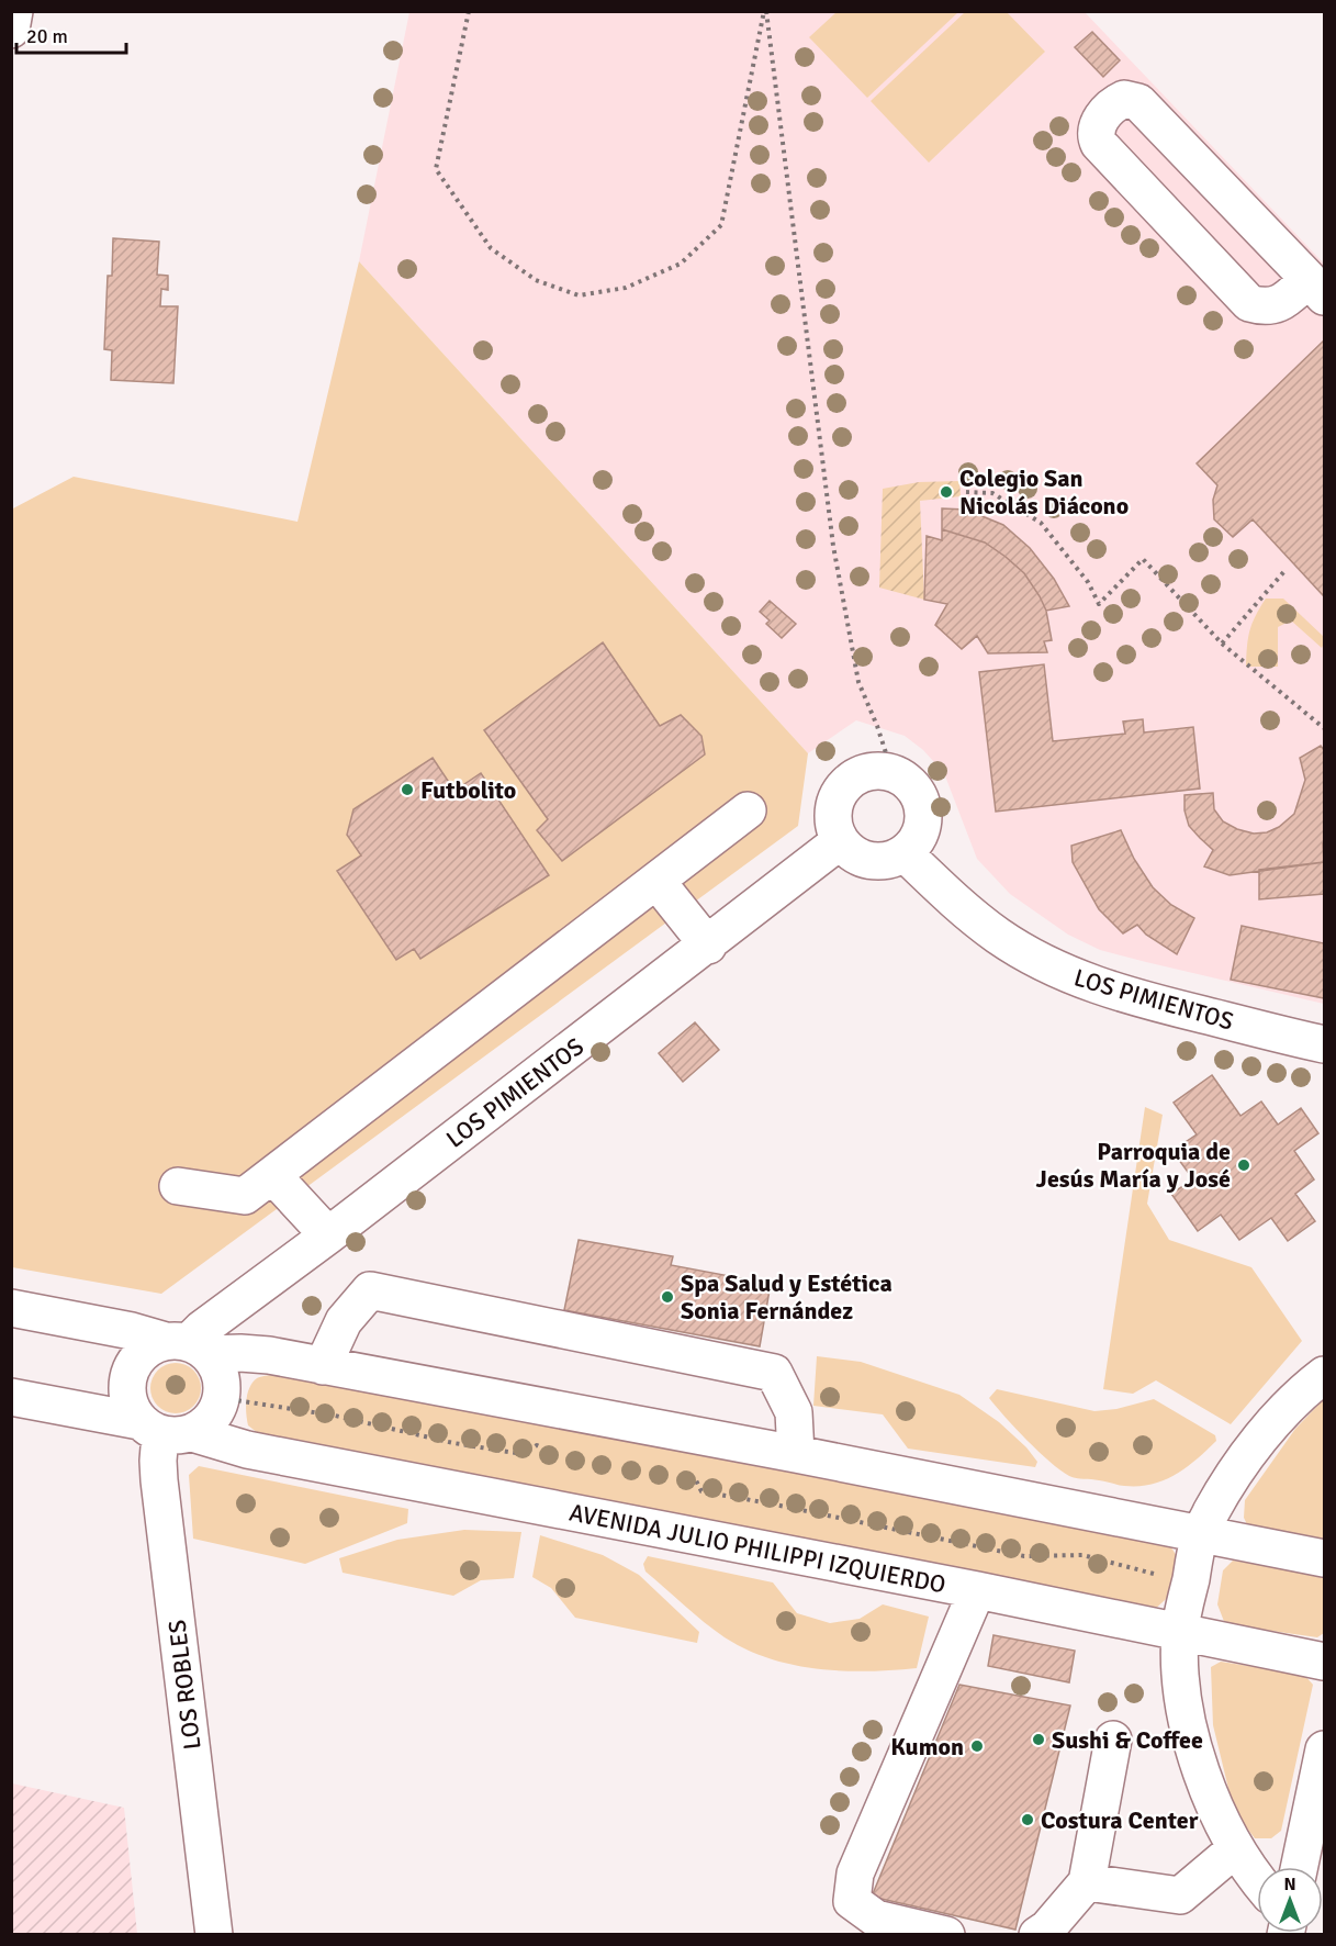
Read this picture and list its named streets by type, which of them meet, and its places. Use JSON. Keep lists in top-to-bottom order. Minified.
{"streets":{"street":["LOS PIMIENTOS","AVENIDA JULIO PHILIPPI IZQUIERDO","LOS ROBLES"]},"crossings":[["LOS PIMIENTOS","AVENIDA JULIO PHILIPPI IZQUIERDO"],["LOS PIMIENTOS","LOS ROBLES"],["AVENIDA JULIO PHILIPPI IZQUIERDO","LOS ROBLES"]],"places":["Colegio San Nicolás Diácono","Futbolito","Parroquia de Jesús María y José","Spa Salud y Estética Sonia Fernández","Sushi & Coffee","Kumon","Costura Center"],"scale_bar":"20 m","north":"top"}
